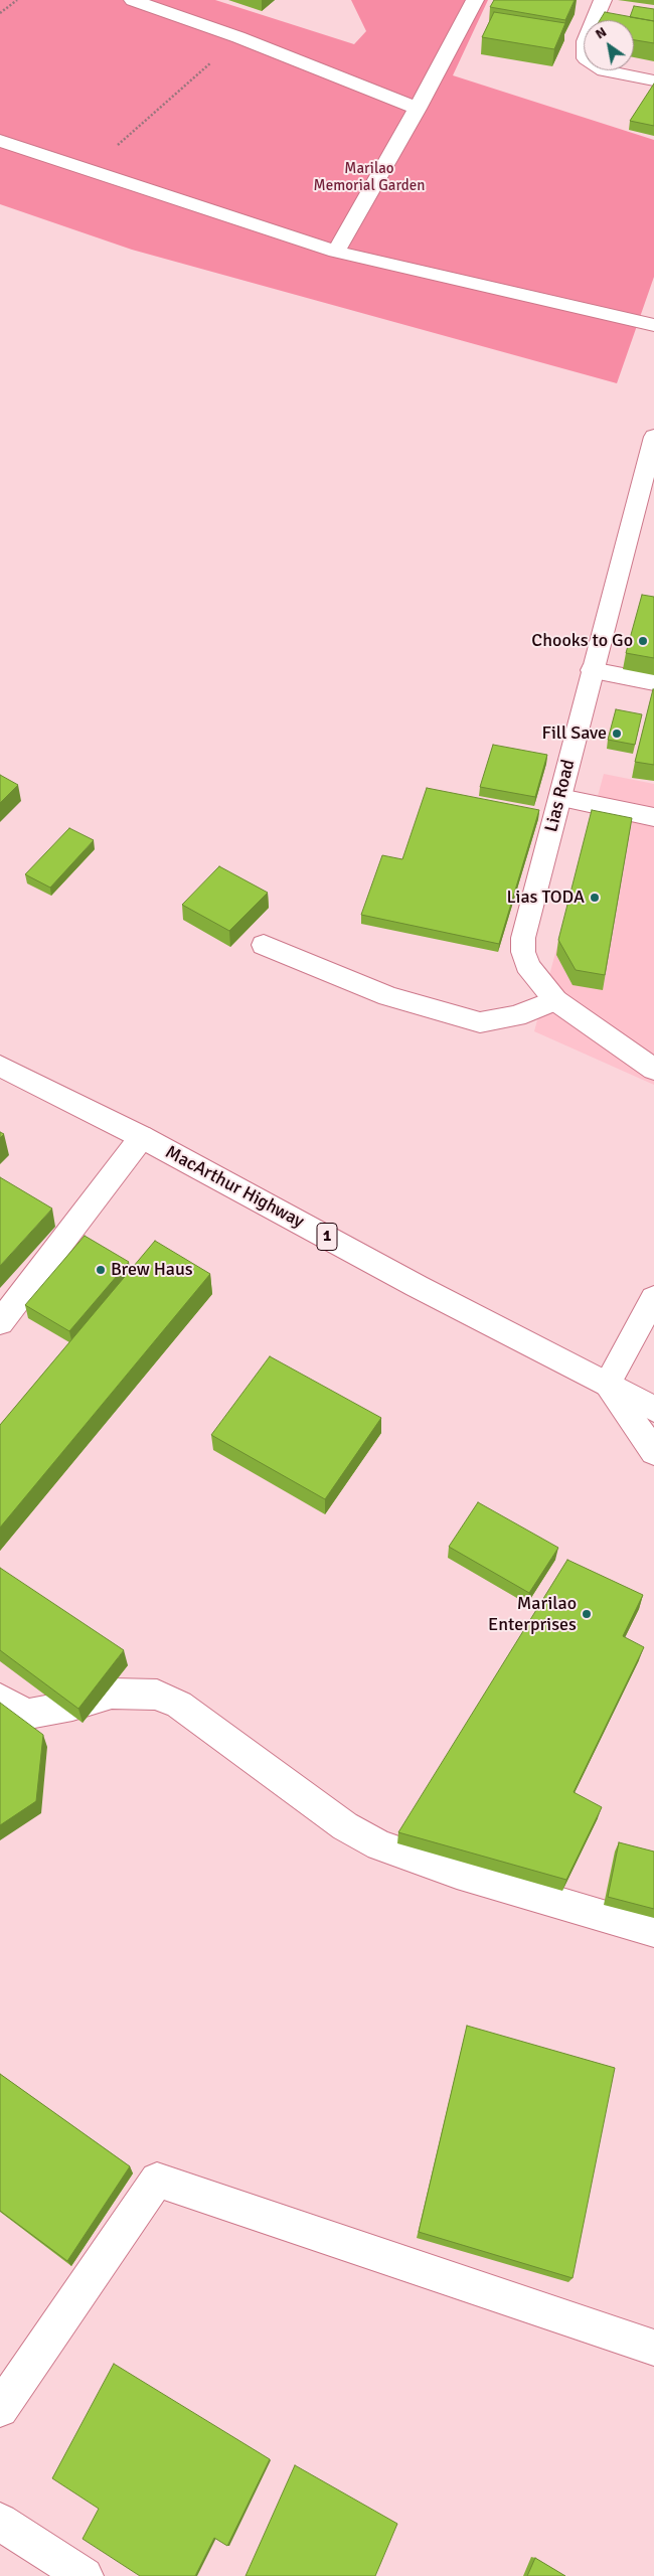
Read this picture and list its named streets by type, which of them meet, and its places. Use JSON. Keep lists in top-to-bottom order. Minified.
{"streets":{"main road":["Lias Road","MacArthur Highway","1"]},"parks":["Marilao Memorial Garden"],"places":["Chooks to Go","Fill Save","Lias TODA","Brew Haus","Marilao Enterprises"],"north":"top left"}
